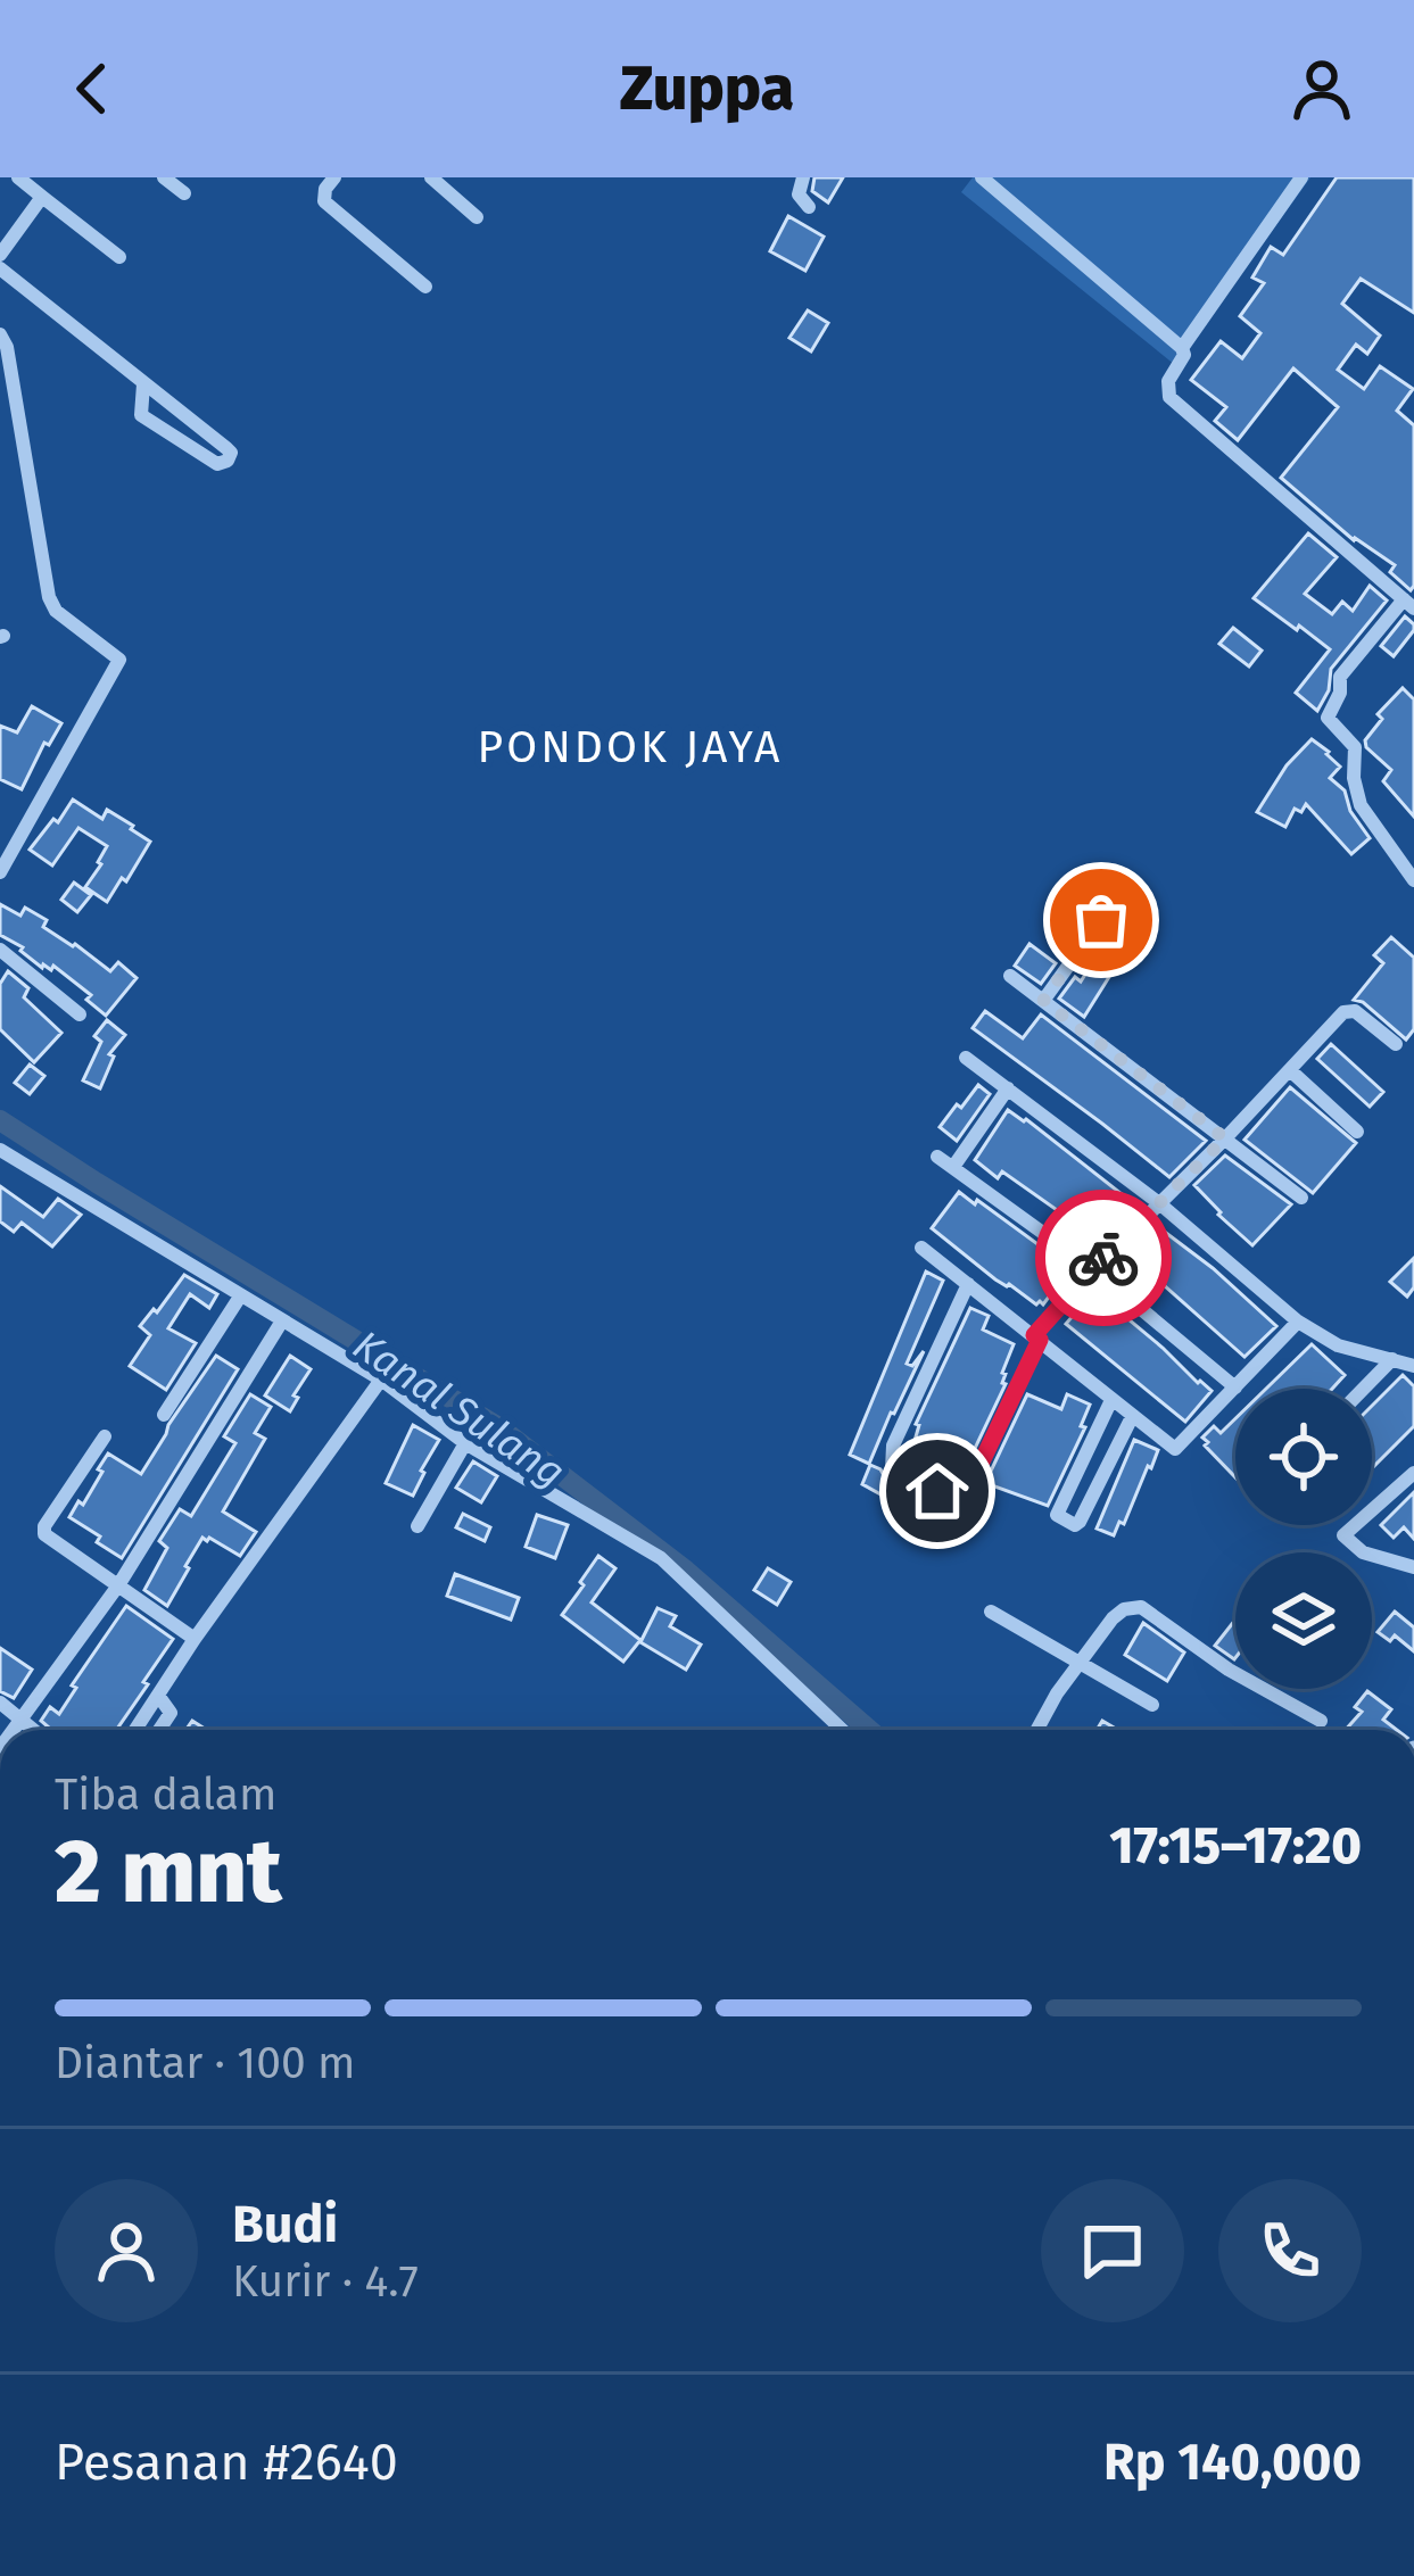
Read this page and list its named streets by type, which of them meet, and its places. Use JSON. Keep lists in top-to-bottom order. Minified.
{"districts":["PONDOK JAYA"],"water":["Kanal Sulang"],"page":{"header":"Zuppa","heading":["2 mnt","Tiba dalam","17:15–17:20"],"panel":["Budi","Kurir · 4.7","Pesanan #2640","Rp 140,000"],"bar":"Diantar · 100 m"}}
